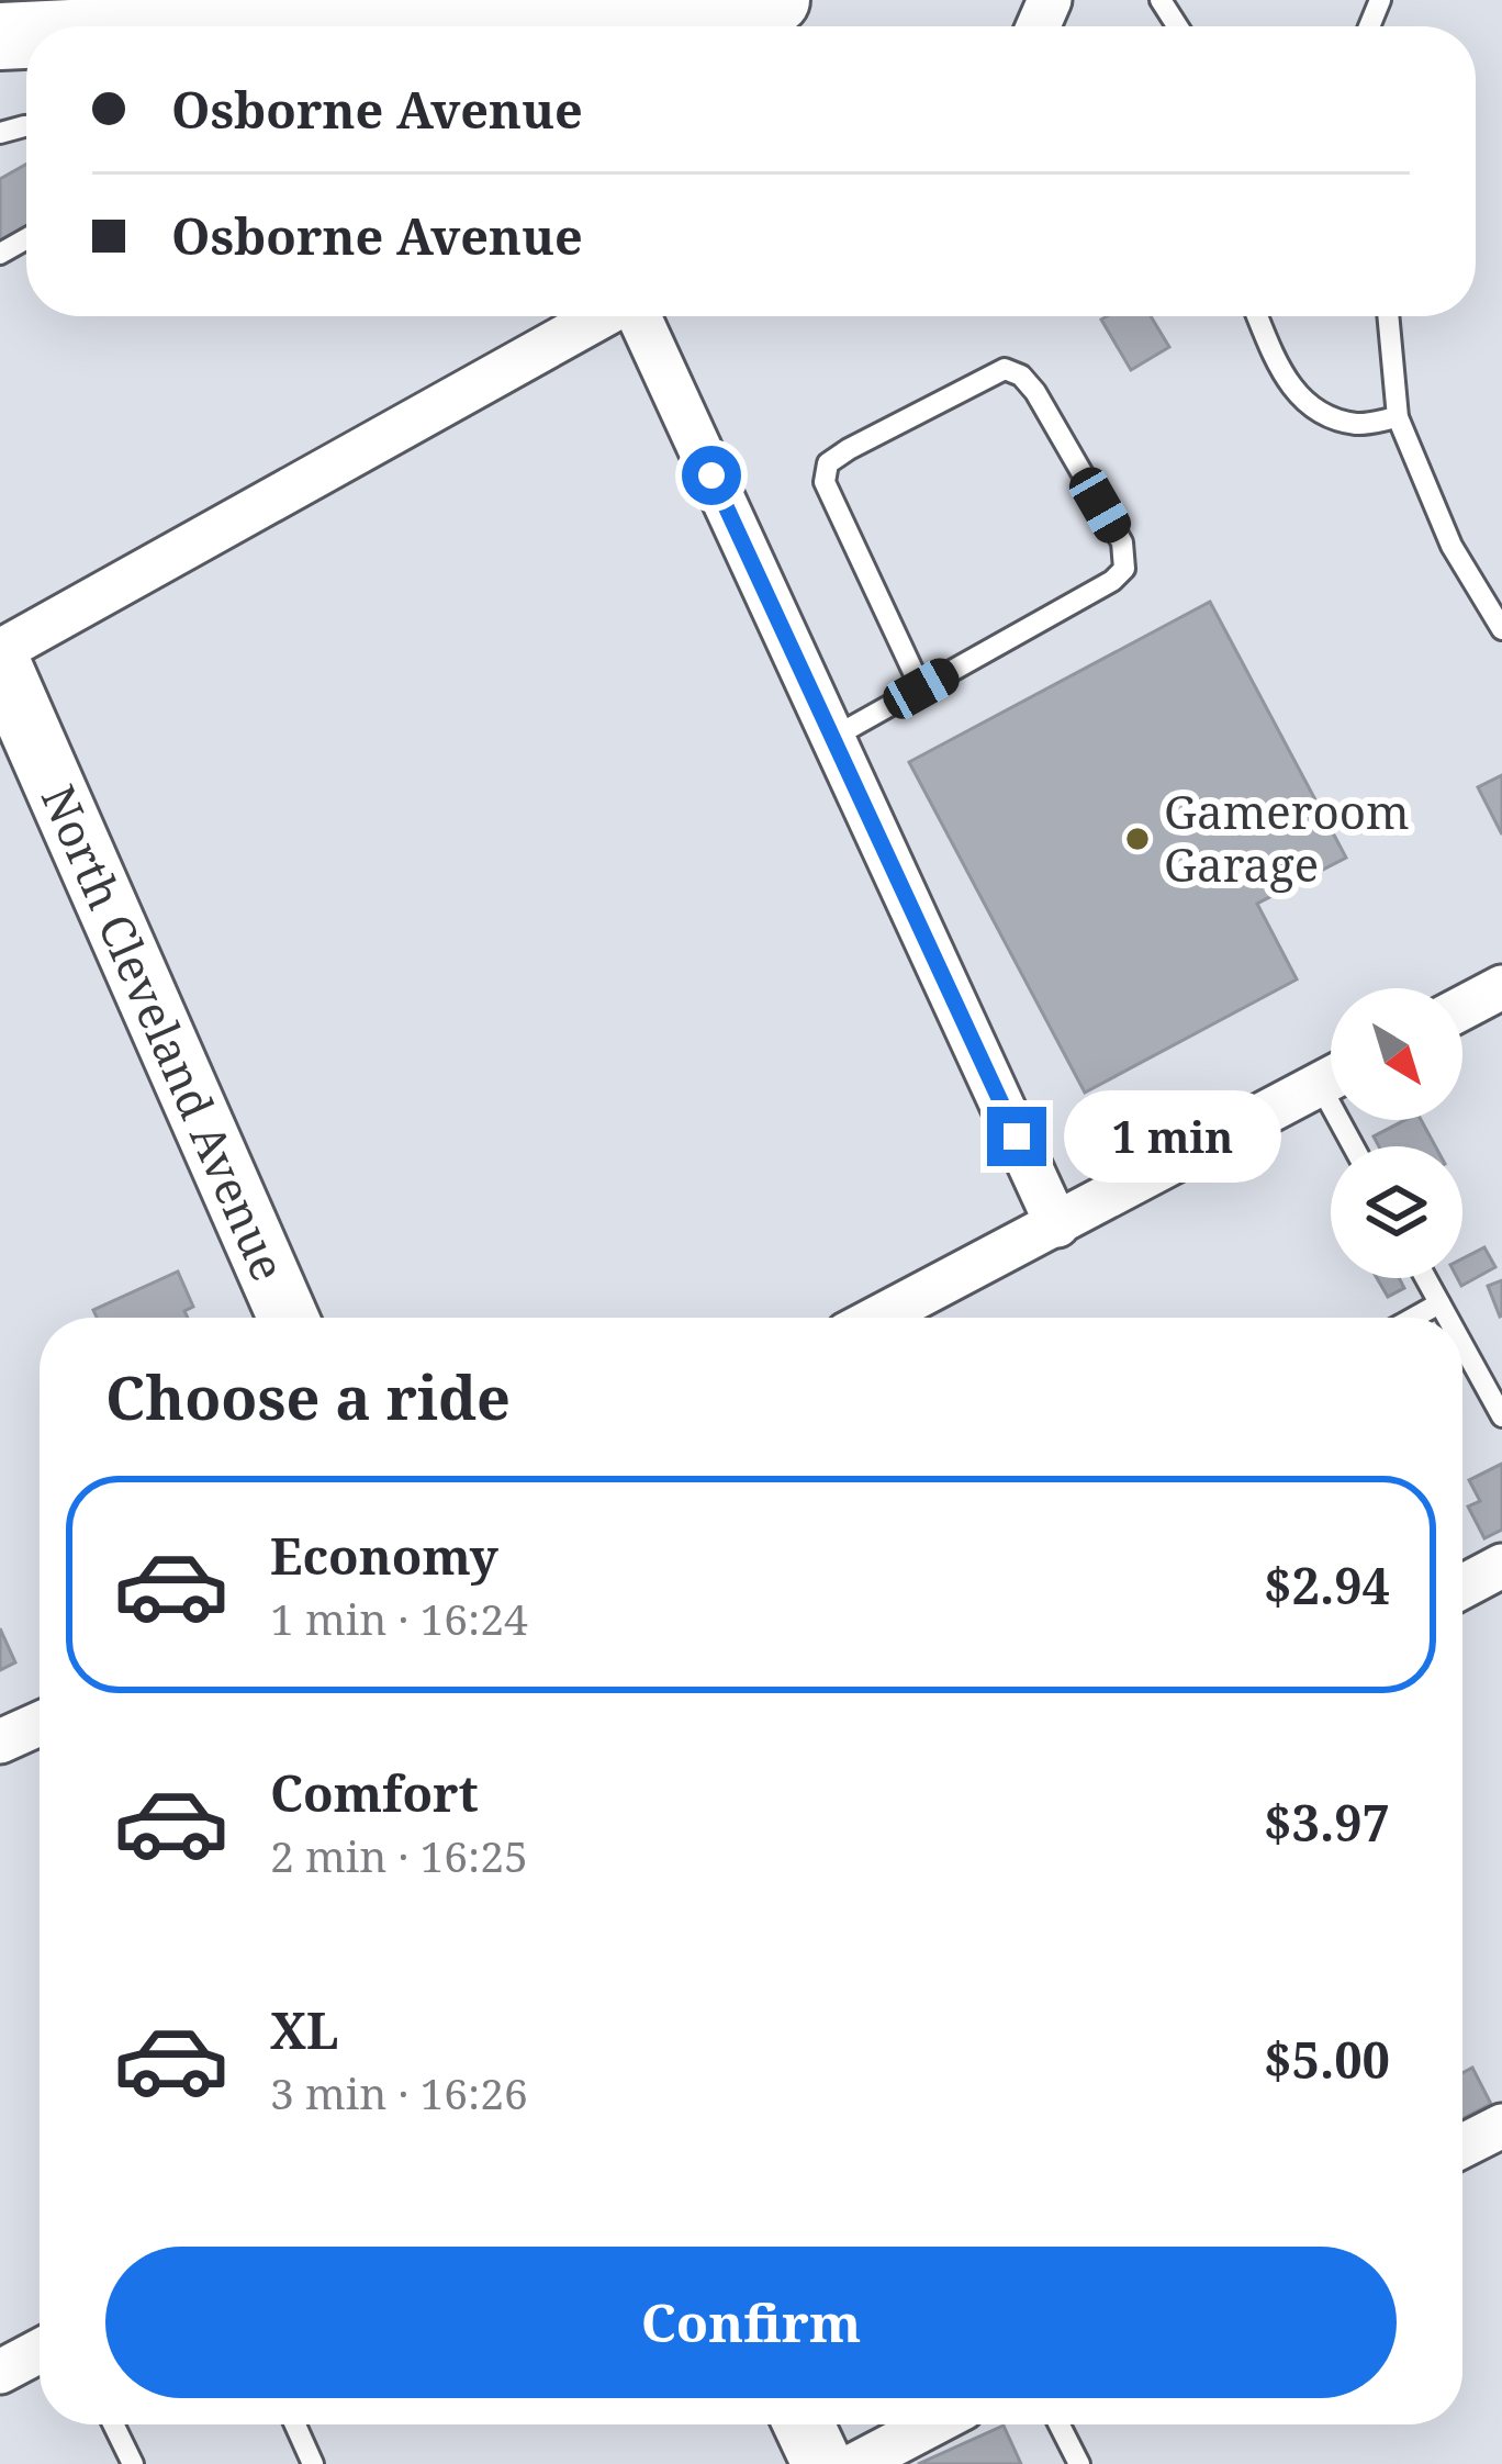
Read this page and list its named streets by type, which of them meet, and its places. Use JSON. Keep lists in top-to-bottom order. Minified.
{"streets":{"main road":["North Cleveland Avenue"]},"places":["Gameroom Garage"],"north":"bottom right","page":{"banner":["Osborne Avenue","Osborne Avenue"],"bubble":"1 min","heading":"Choose a ride","list":[{"name":"Economy","note":"1 min · 16:24","value":"$2.94"},{"name":"Comfort","note":"2 min · 16:25","value":"$3.97"},{"name":"XL","note":"3 min · 16:26","value":"$5.00"}],"buttons":"Confirm"}}
